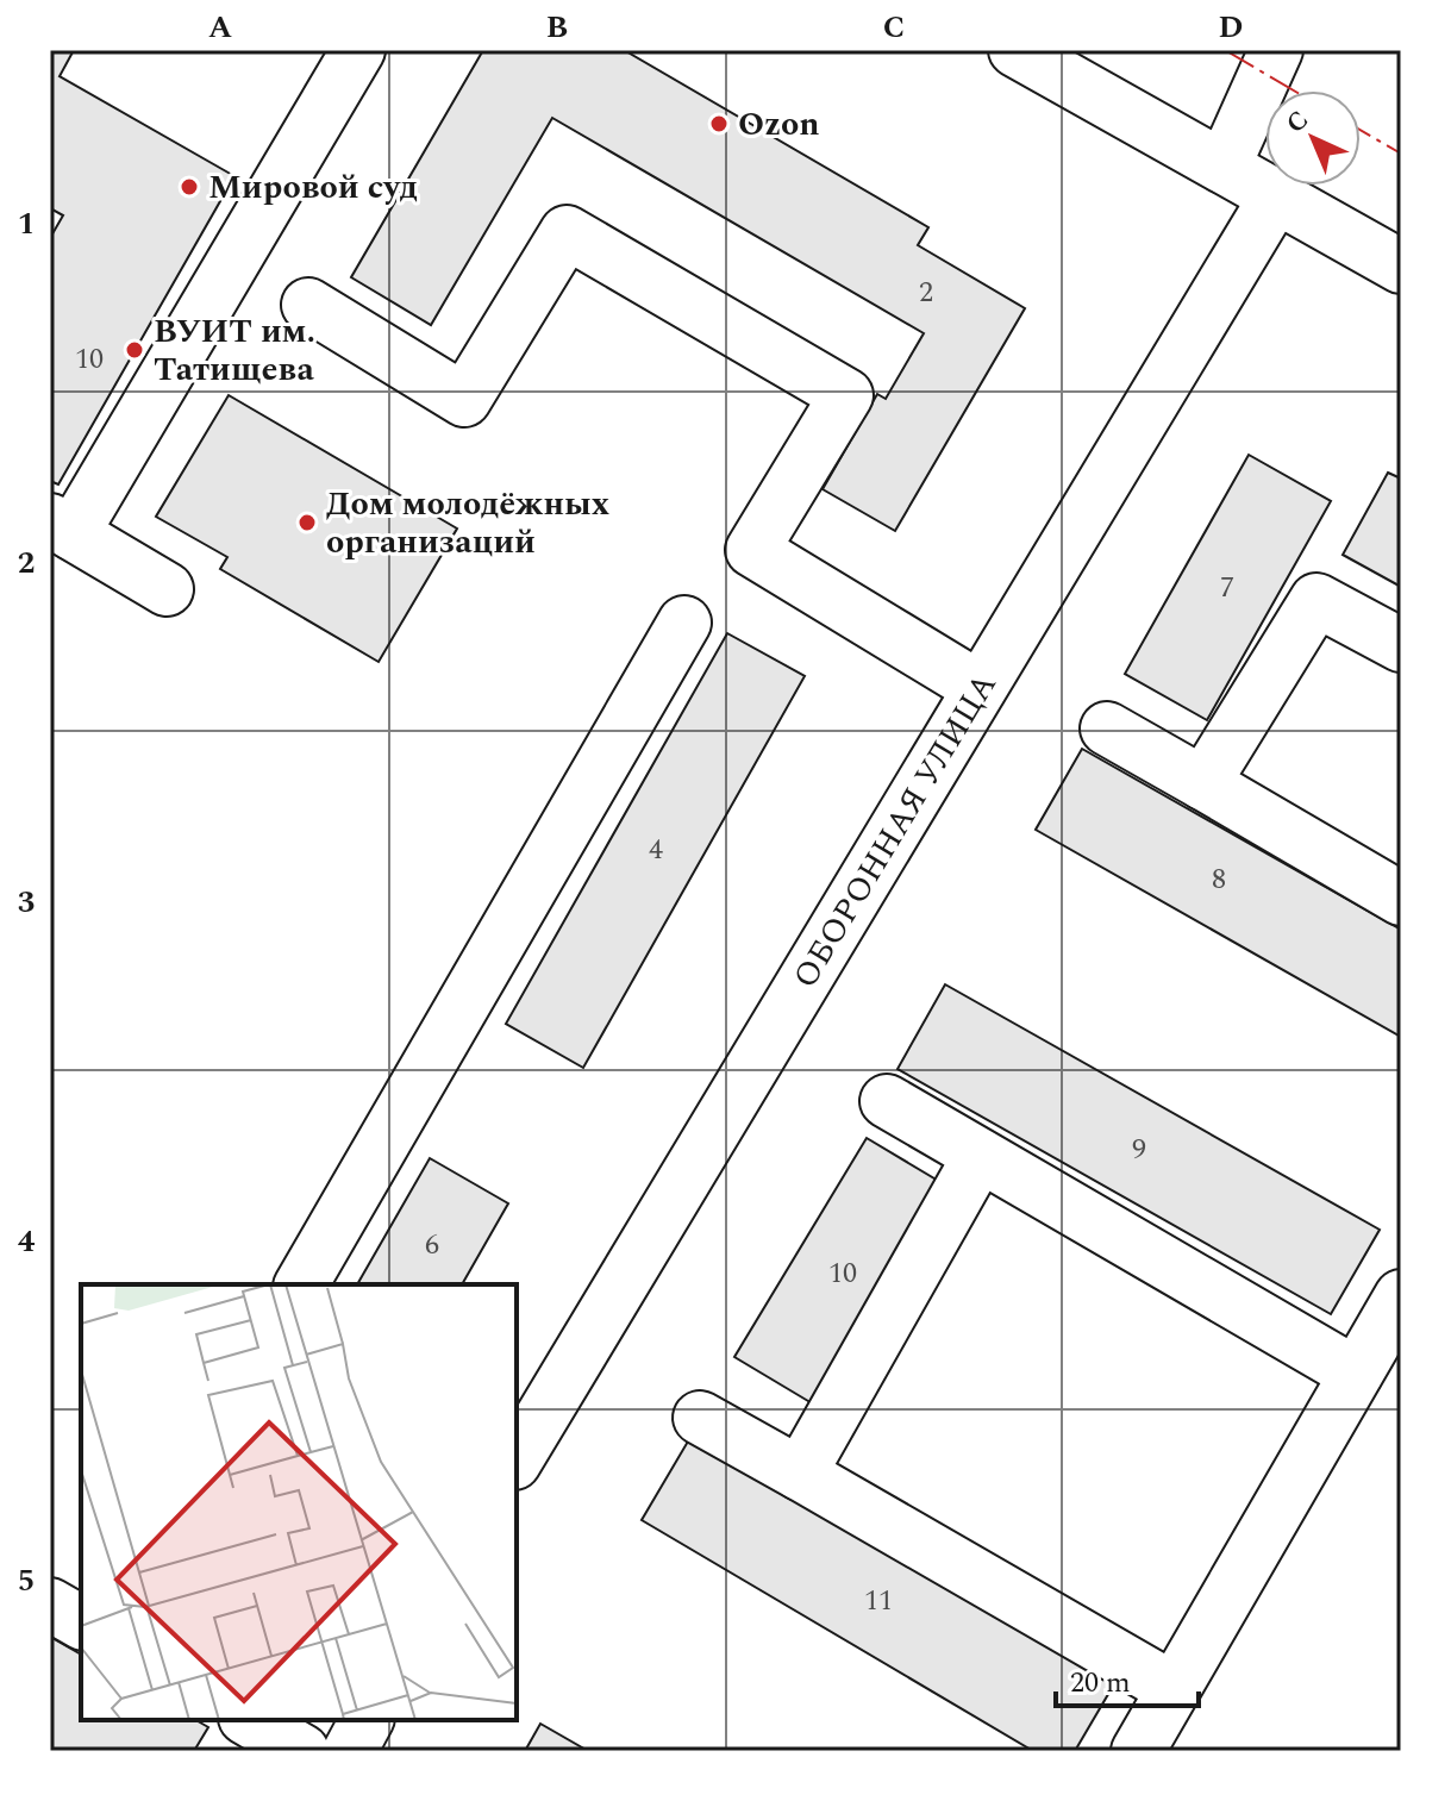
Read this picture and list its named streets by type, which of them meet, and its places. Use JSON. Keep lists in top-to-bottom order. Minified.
{"streets":{"street":["ОБОРОННАЯ УЛИЦА"]},"places":["Ozon","Мировой суд","ВУИТ им. Татищева","Дом молодёжных организаций"],"house_numbers":["2","10","7","4","8","9","6","10","11"],"scale_bar":"20 m","north":"top left","grid":{"columns":["A","B","C","D"],"rows":["1","2","3","4","5"]}}
